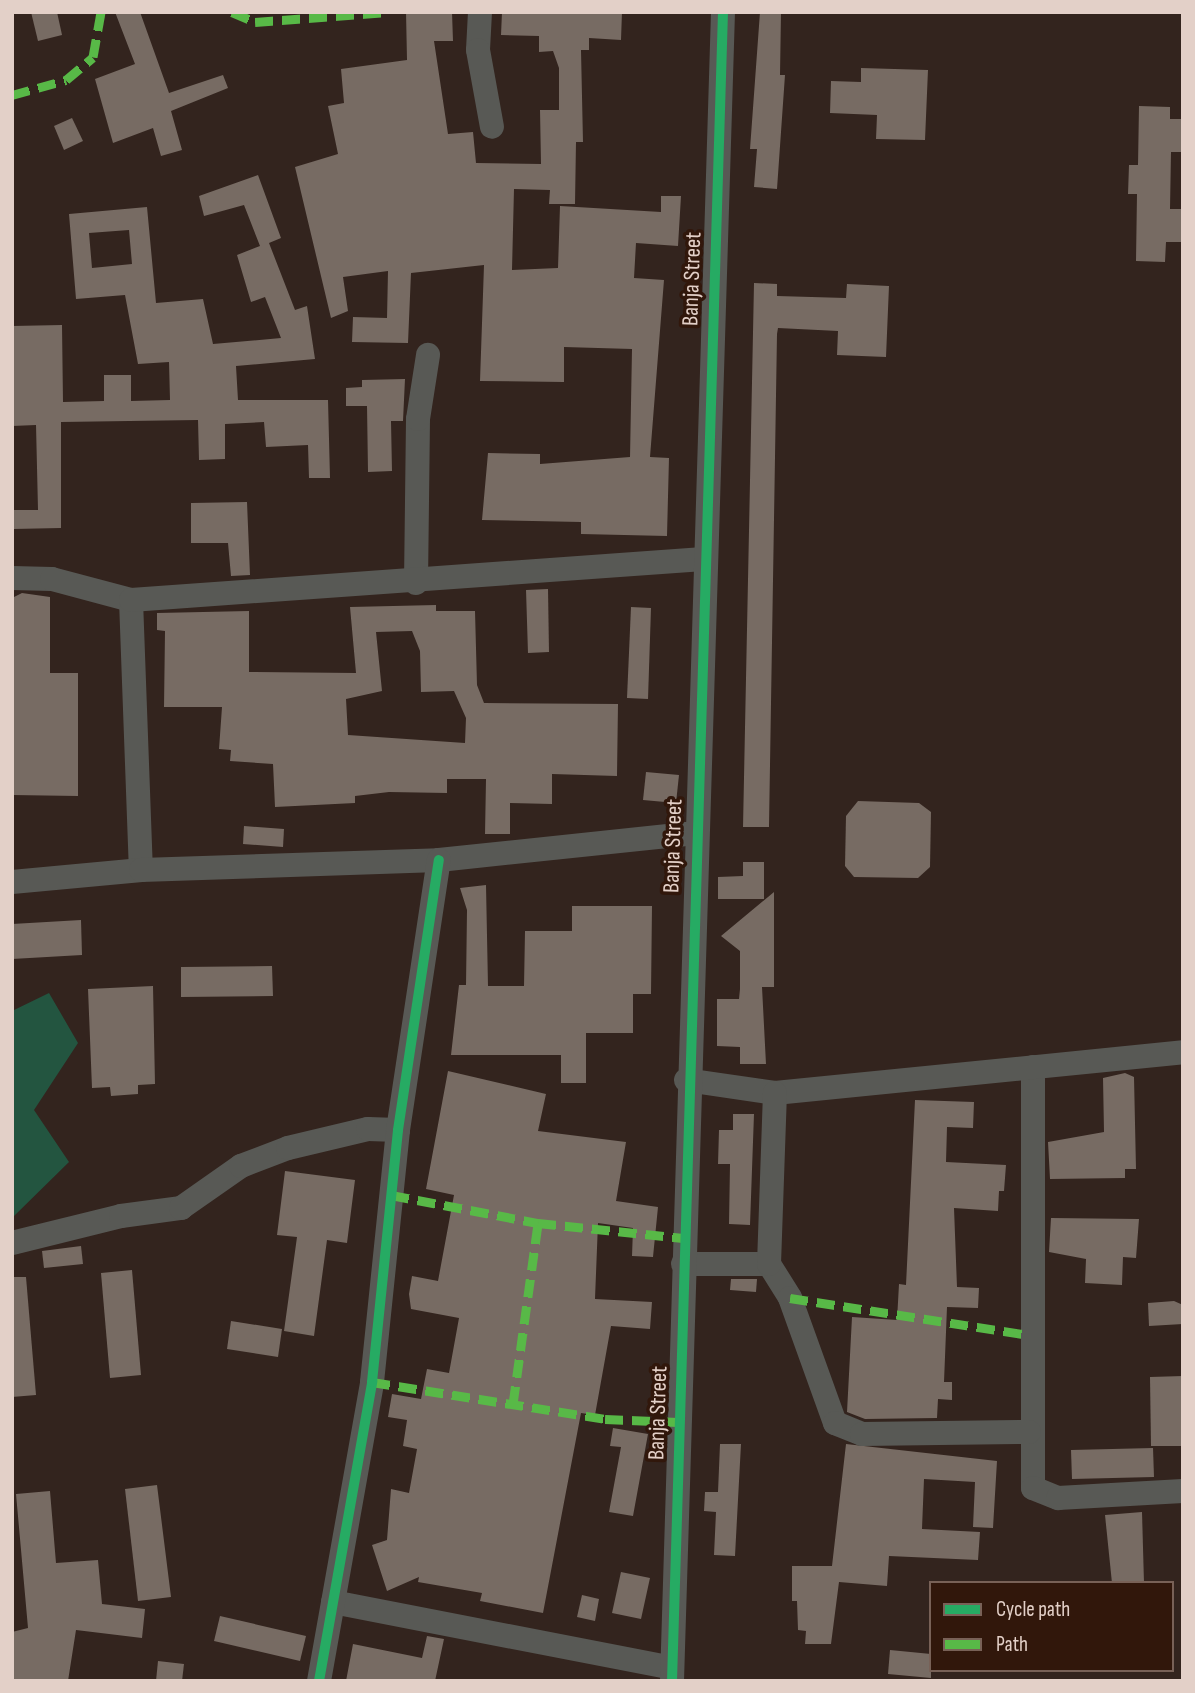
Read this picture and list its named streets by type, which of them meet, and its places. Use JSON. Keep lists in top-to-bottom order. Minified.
{"streets":{"street":["Banja Street"]},"legend":["Cycle path","Path"]}
